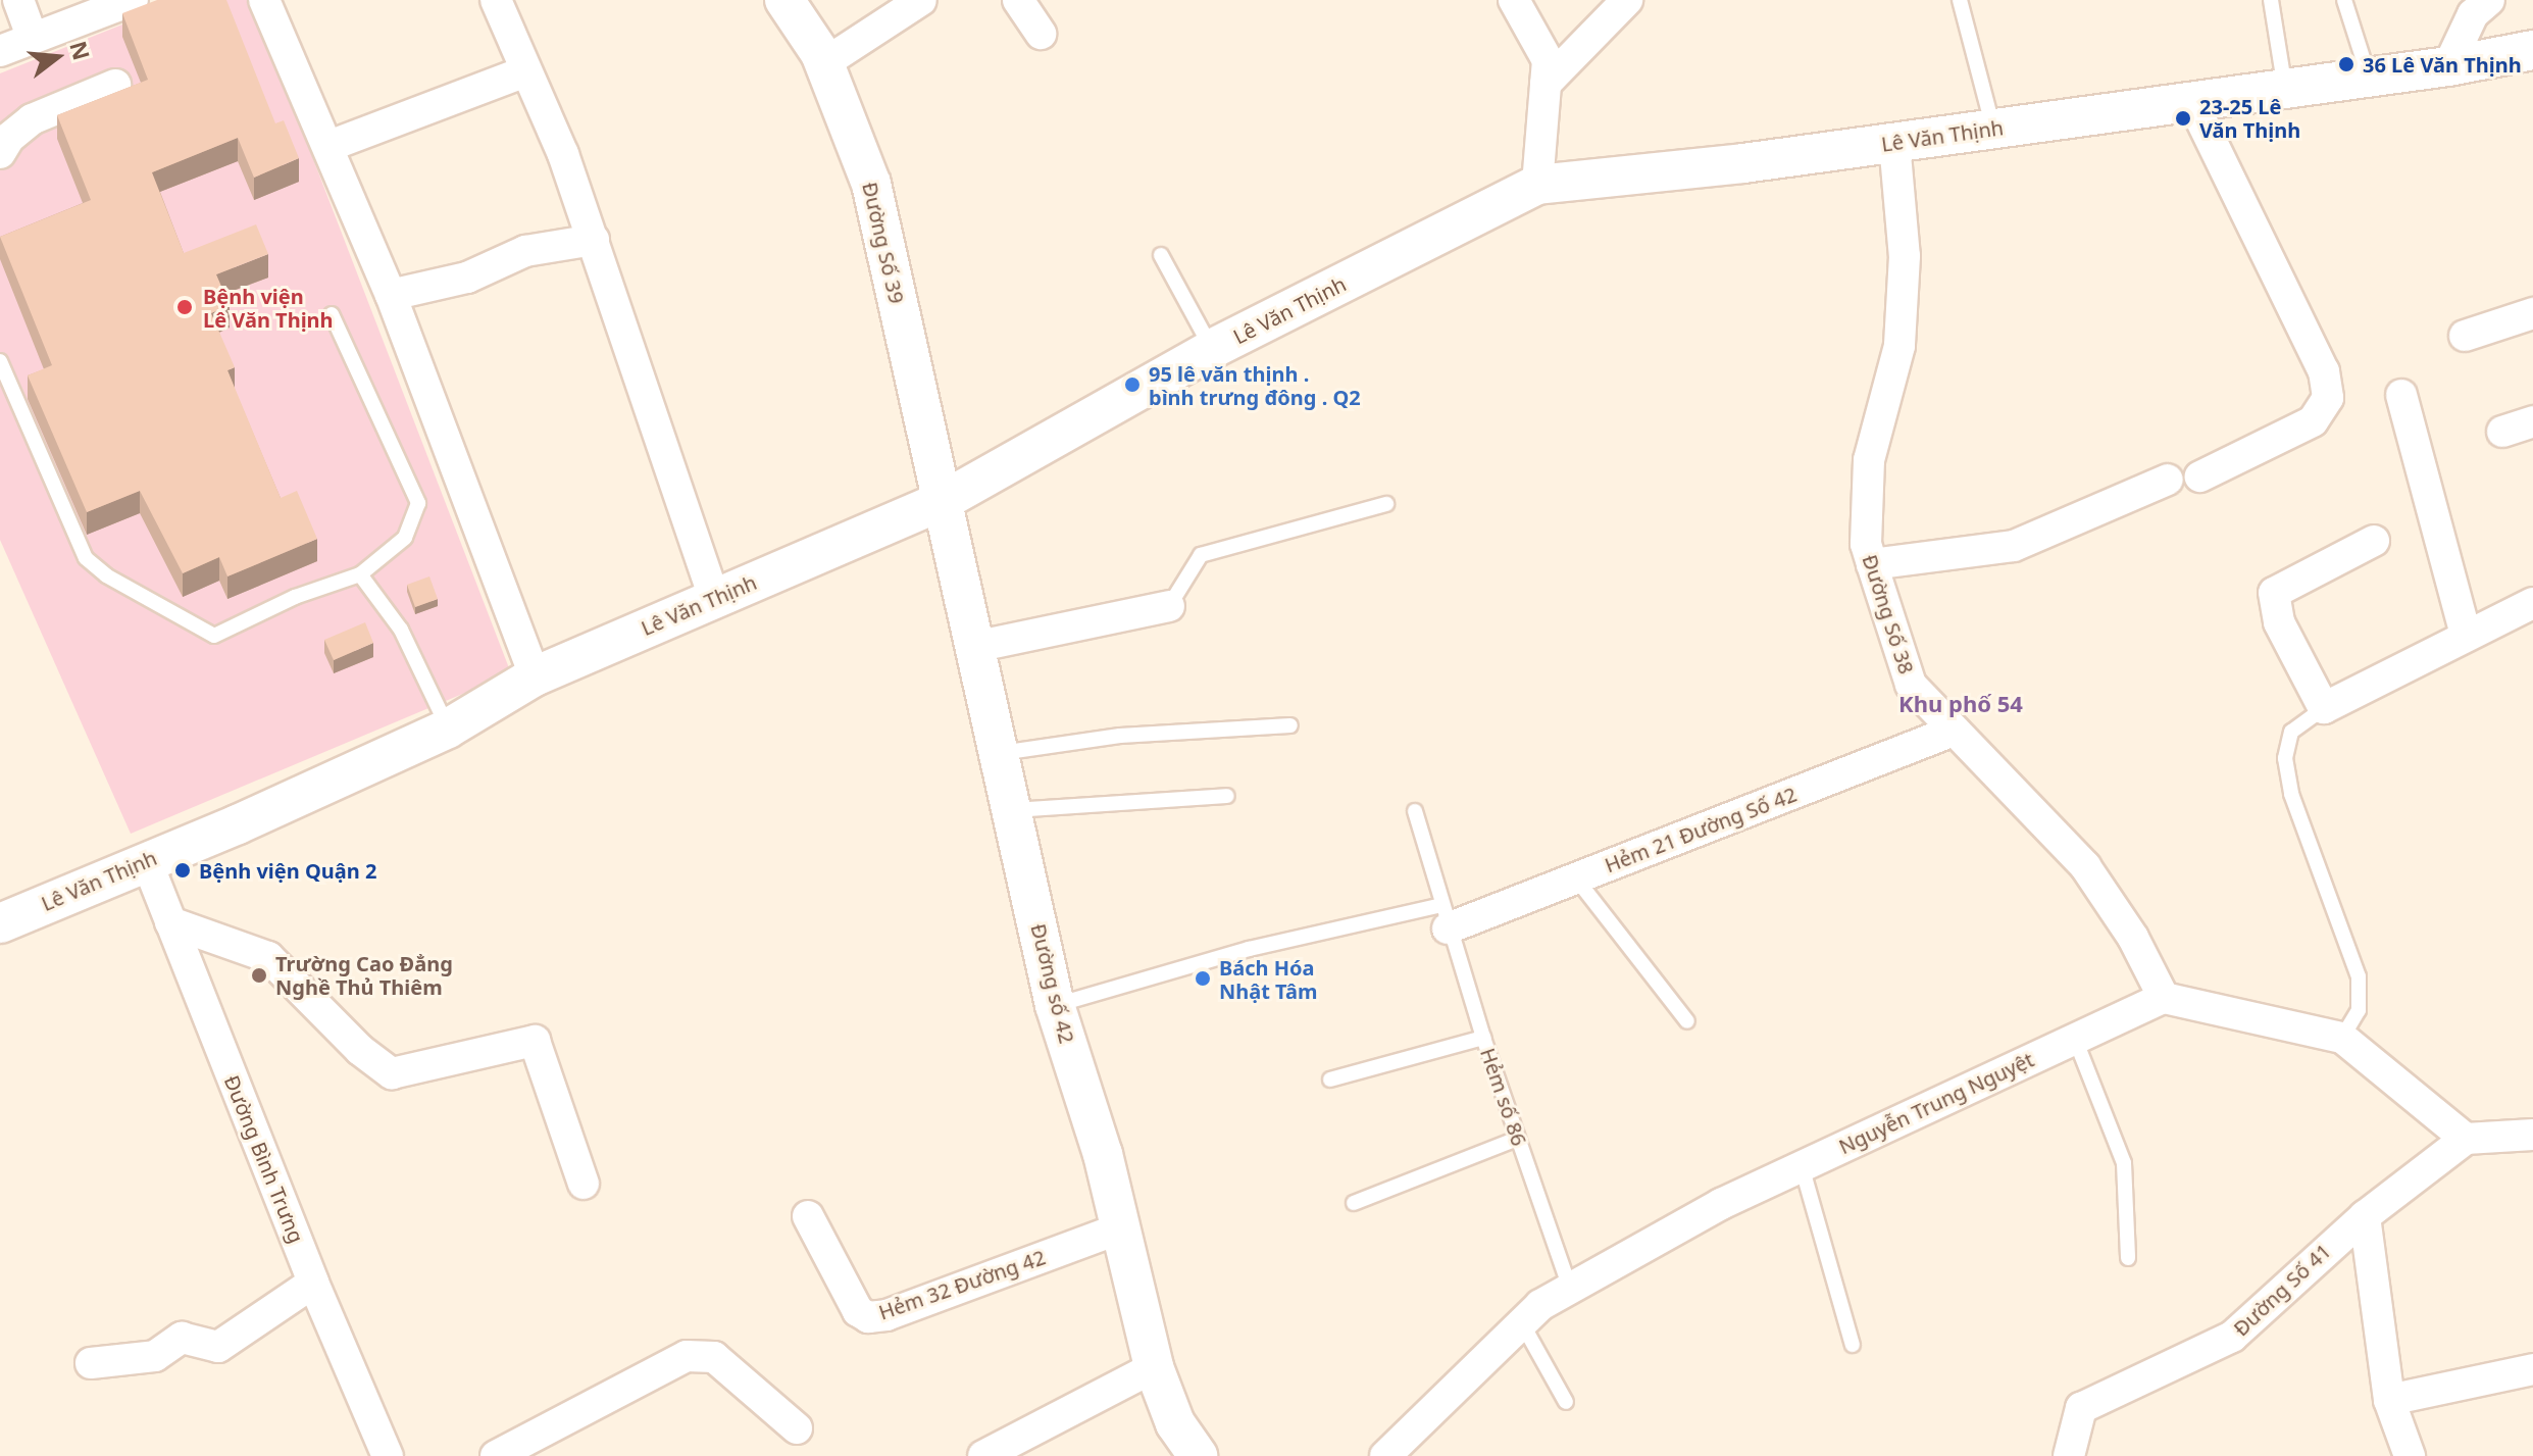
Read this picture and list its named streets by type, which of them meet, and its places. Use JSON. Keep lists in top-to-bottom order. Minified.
{"streets":{"street":["Lê Văn Thịnh","Đường Số 39","Đường Số 38","Hẻm 21 Đường Số 42","Đường số 42","Nguyễn Trung Nguyệt","Đường Bình Trưng","Hẻm 32 Đường 42","Đường Số 41"],"lane":["Hẻm số 86"]},"crossings":[["Lê Văn Thịnh","Đường Số 39"],["Lê Văn Thịnh","Đường Số 38"],["Lê Văn Thịnh","Đường số 42"],["Lê Văn Thịnh","Đường Bình Trưng"],["Đường Số 39","Đường số 42"],["Đường Số 38","Hẻm 21 Đường Số 42"],["Đường Số 38","Nguyễn Trung Nguyệt"],["Hẻm 21 Đường Số 42","Đường số 42"],["Hẻm 21 Đường Số 42","Hẻm số 86"],["Đường số 42","Hẻm 32 Đường 42"],["Hẻm số 86","Nguyễn Trung Nguyệt"]],"districts":["Khu phố 54"],"places":["36 Lê Văn Thịnh","23-25 Lê Văn Thịnh","Bệnh viện Lê Văn Thịnh","95 lê văn thịnh . bình trưng đông . Q2","Bệnh viện Quận 2","Trường Cao Đẳng Nghề Thủ Thiêm","Bách Hóa Nhật Tâm"],"north":"right"}
